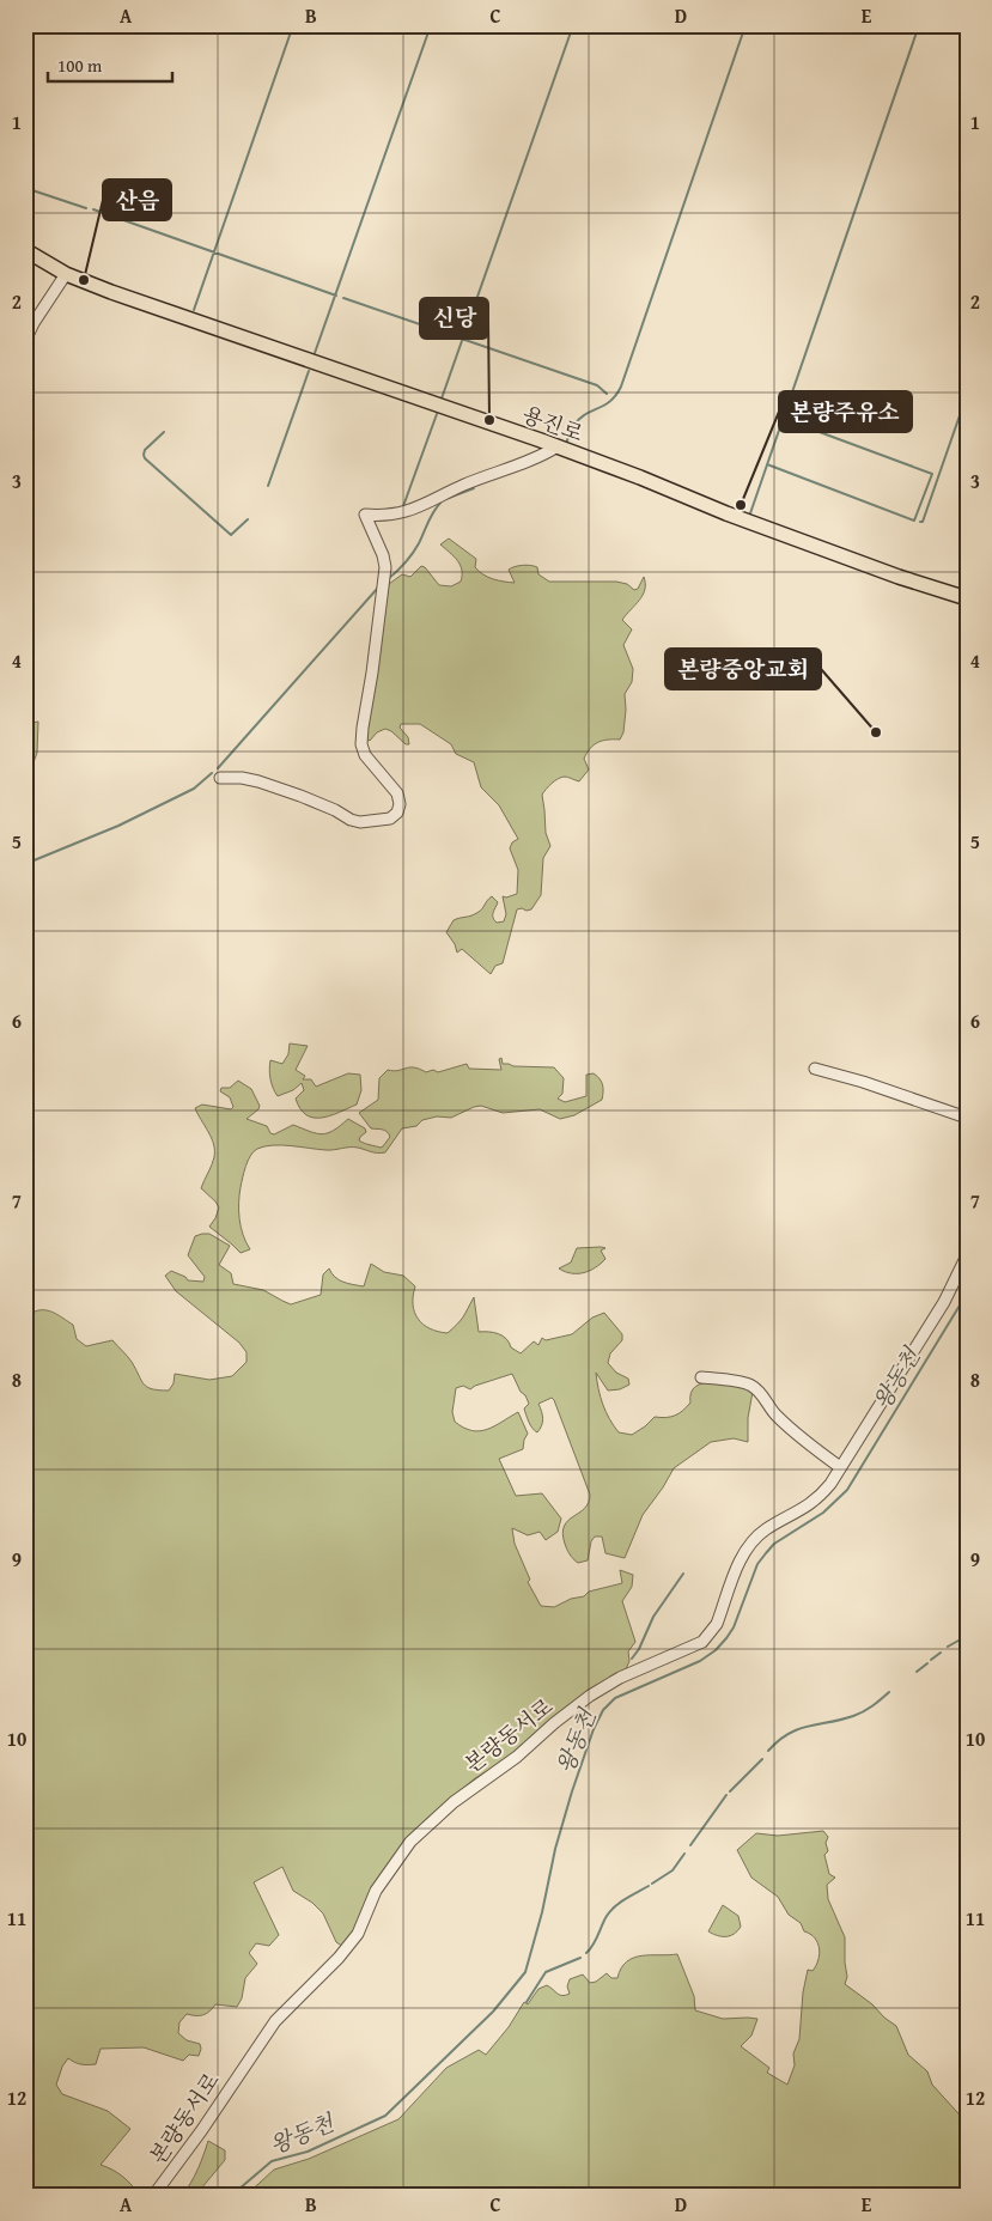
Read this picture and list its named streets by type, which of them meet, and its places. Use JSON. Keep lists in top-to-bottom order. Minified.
{"streets":{"main road":["용진로"],"street":["본량동서로"]},"water":["왕동천"],"places":["산음","신당","본량주유소","본량중앙교회"],"scale_bar":"100 m","grid":{"columns":["A","B","C","D","E"],"rows":["1","2","3","4","5","6","7","8","9","10","11","12"]}}
